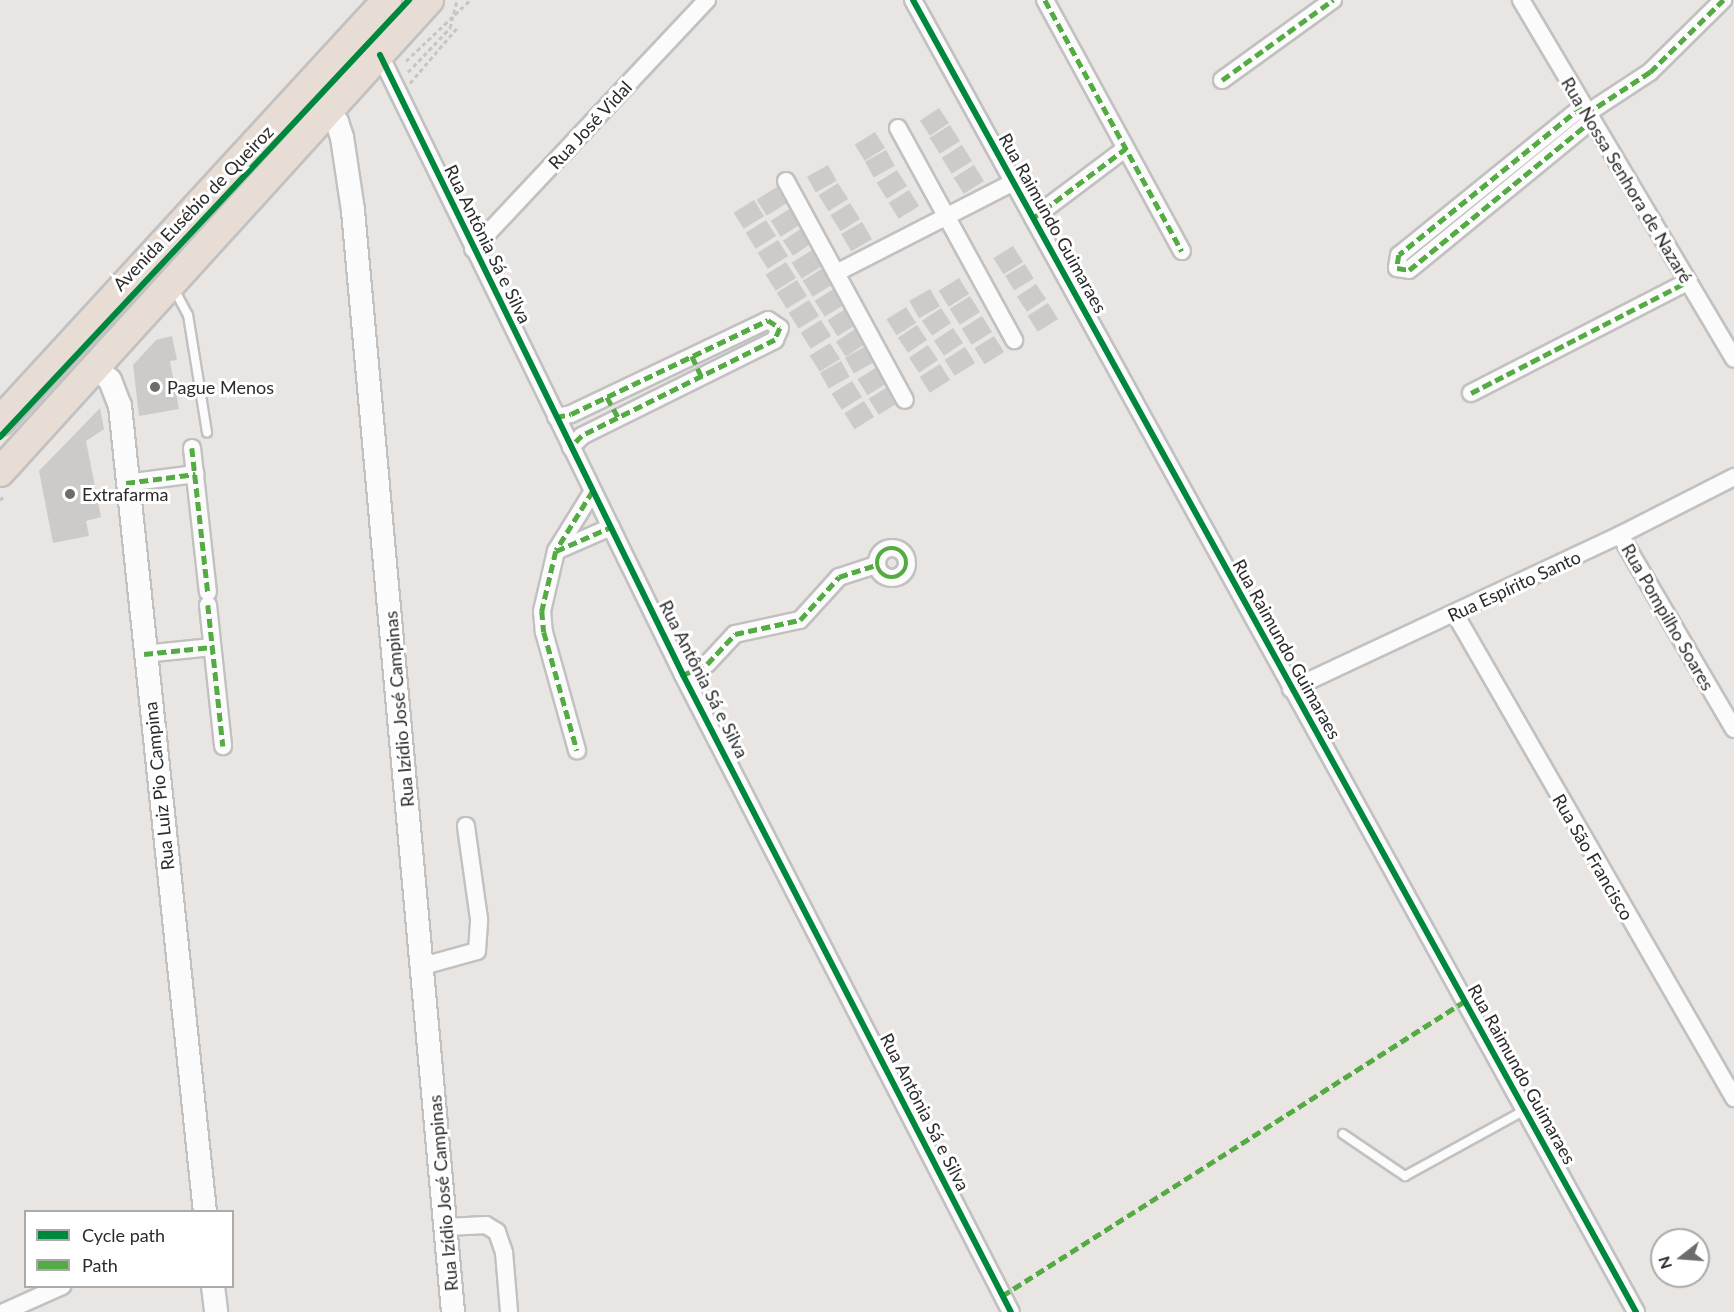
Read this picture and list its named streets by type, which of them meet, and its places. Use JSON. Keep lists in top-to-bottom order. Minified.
{"streets":{"highway":["Avenida Eusébio de Queiroz"],"street":["Rua José Vidal","Rua Nossa Senhora de Nazaré","Rua Raimundo Guimaraes","Rua Antônia Sá e Silva","Rua Espírito Santo","Rua Pompilho Soares","Rua Izídio José Campinas","Rua Luiz Pio Campina","Rua São Francisco"]},"crossings":[["Rua José Vidal","Rua Antônia Sá e Silva"],["Avenida Eusébio de Queiroz","Rua Antônia Sá e Silva"],["Avenida Eusébio de Queiroz","Rua Izídio José Campinas"],["Avenida Eusébio de Queiroz","Rua Luiz Pio Campina"],["Rua Raimundo Guimaraes","Rua Espírito Santo"],["Rua Espírito Santo","Rua Pompilho Soares"],["Rua Espírito Santo","Rua São Francisco"]],"places":["Pague Menos","Extrafarma"],"legend":["Cycle path","Path"],"north":"left"}
